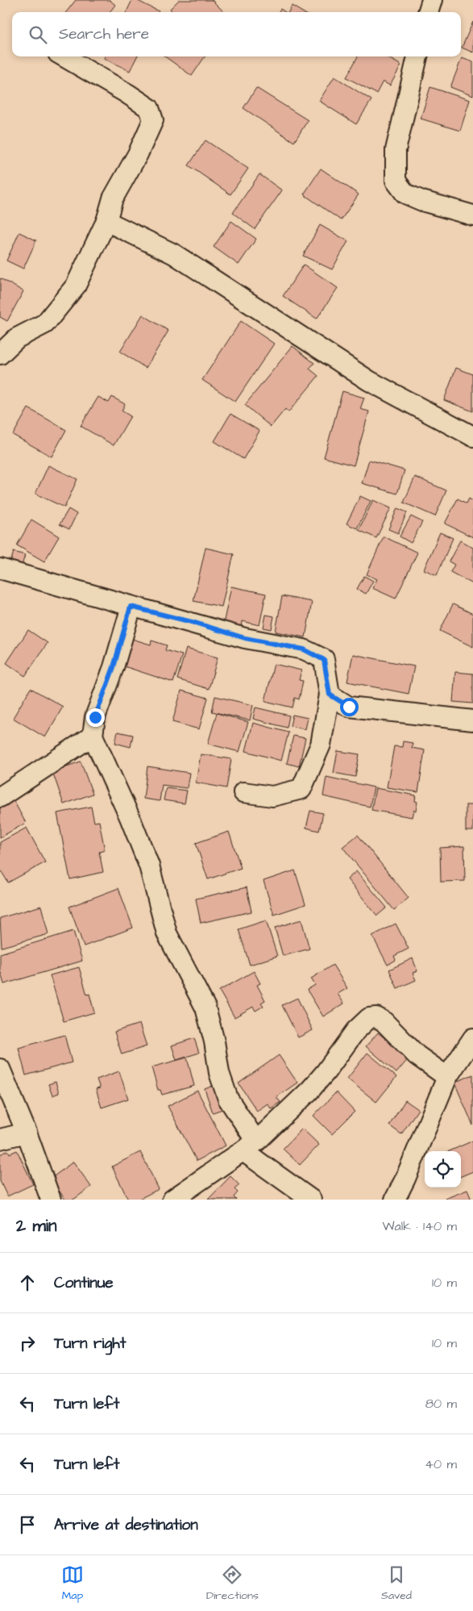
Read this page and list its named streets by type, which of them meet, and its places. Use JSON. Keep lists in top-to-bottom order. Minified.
{"page":{"search":"Search here","heading":["2 min","Walk · 140 m"],"list":[["Continue","10 m"],["Turn right","10 m"],["Turn left","80 m"],["Turn left","40 m"],"Arrive at destination"],"nav":["Map","Directions","Saved"]}}
